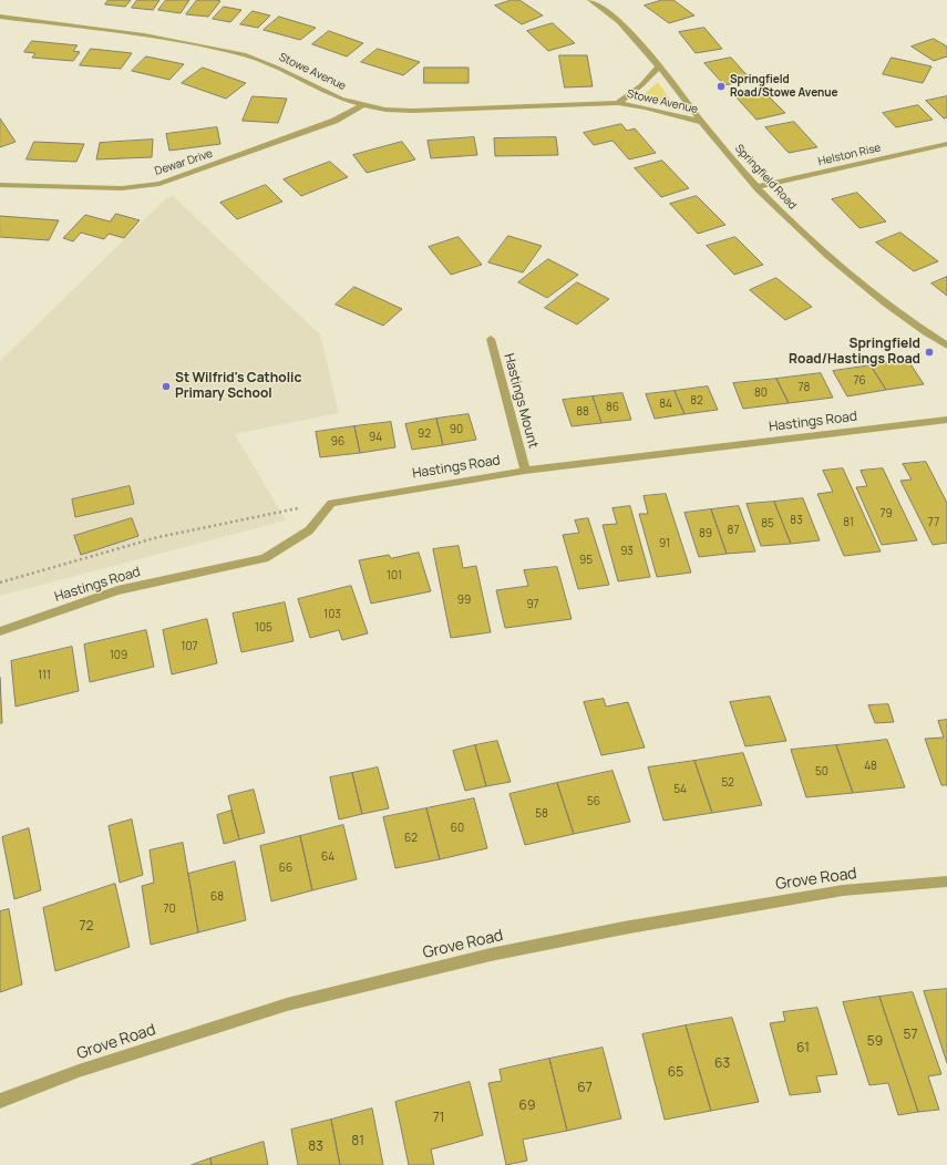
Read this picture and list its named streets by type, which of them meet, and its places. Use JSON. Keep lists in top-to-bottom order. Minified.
{"streets":{"street":["Stowe Avenue","Helston Rise","Dewar Drive","Springfield Road","Hastings Mount","Hastings Road","Grove Road"]},"crossings":[["Stowe Avenue","Dewar Drive"],["Stowe Avenue","Springfield Road"],["Helston Rise","Springfield Road"],["Hastings Mount","Hastings Road"]],"places":["Springfield Road/Stowe Avenue","Springfield Road/Hastings Road","St Wilfrid's Catholic Primary School"],"house_numbers":["76","78","80","82","84","86","88","90","92","94","96","79","83","81","77","85","87","89","91","93","95","101","99","97","103","105","107","109","111","48","50","52","54","56","58","60","62","64","66","68","70","72","57","59","61","63","65","67","69","71","81","83"]}
